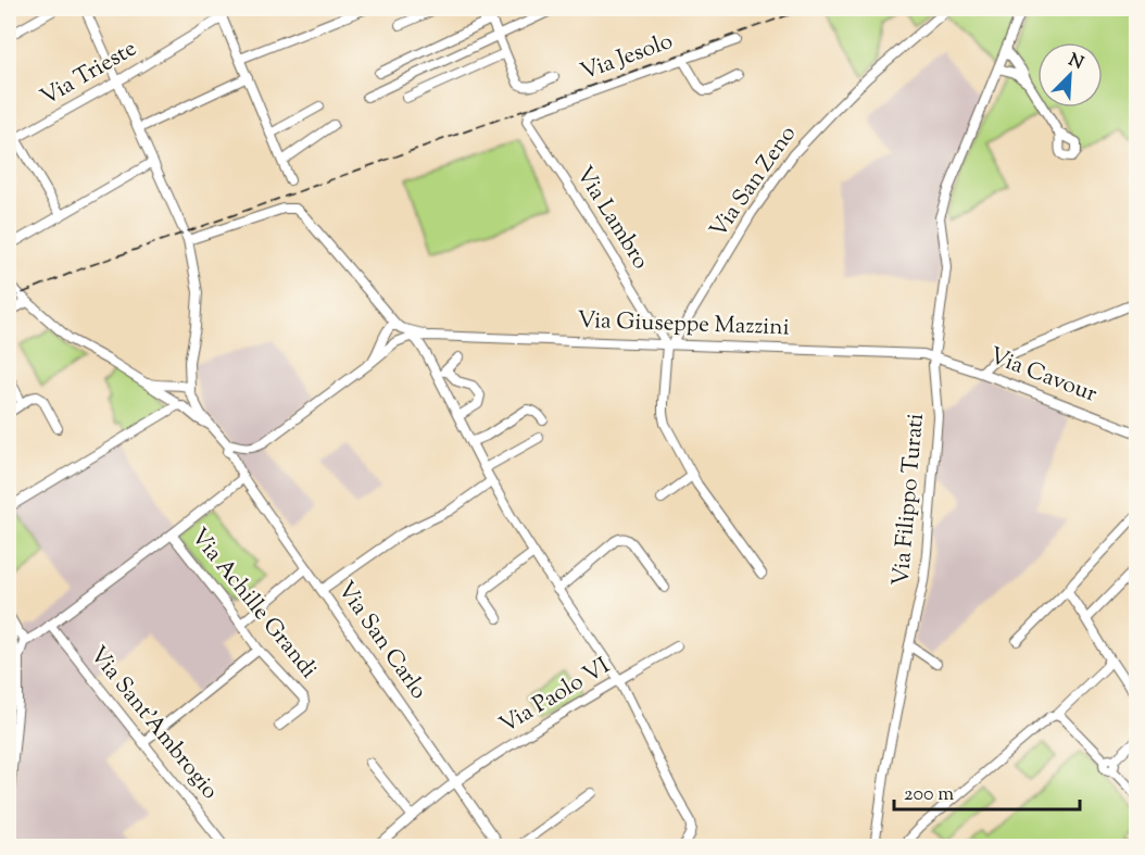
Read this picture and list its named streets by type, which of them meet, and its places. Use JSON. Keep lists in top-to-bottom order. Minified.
{"streets":{"street":["Via Jesolo","Via Trieste","Via San Zeno","Via Lambro","Via Giuseppe Mazzini","Via Cavour","Via Filippo Turati","Via Achille Grandi","Via San Carlo","Via Paolo VI","Via Sant'Ambrogio"]},"crossings":[["Via Jesolo","Via Lambro"],["Via San Zeno","Via Lambro"],["Via San Zeno","Via Giuseppe Mazzini"],["Via Lambro","Via Giuseppe Mazzini"],["Via Giuseppe Mazzini","Via Cavour"],["Via Giuseppe Mazzini","Via Filippo Turati"],["Via Giuseppe Mazzini","Via San Carlo"],["Via Cavour","Via Filippo Turati"],["Via San Carlo","Via Paolo VI"]],"scale_bar":"200 m","north":"top right"}
